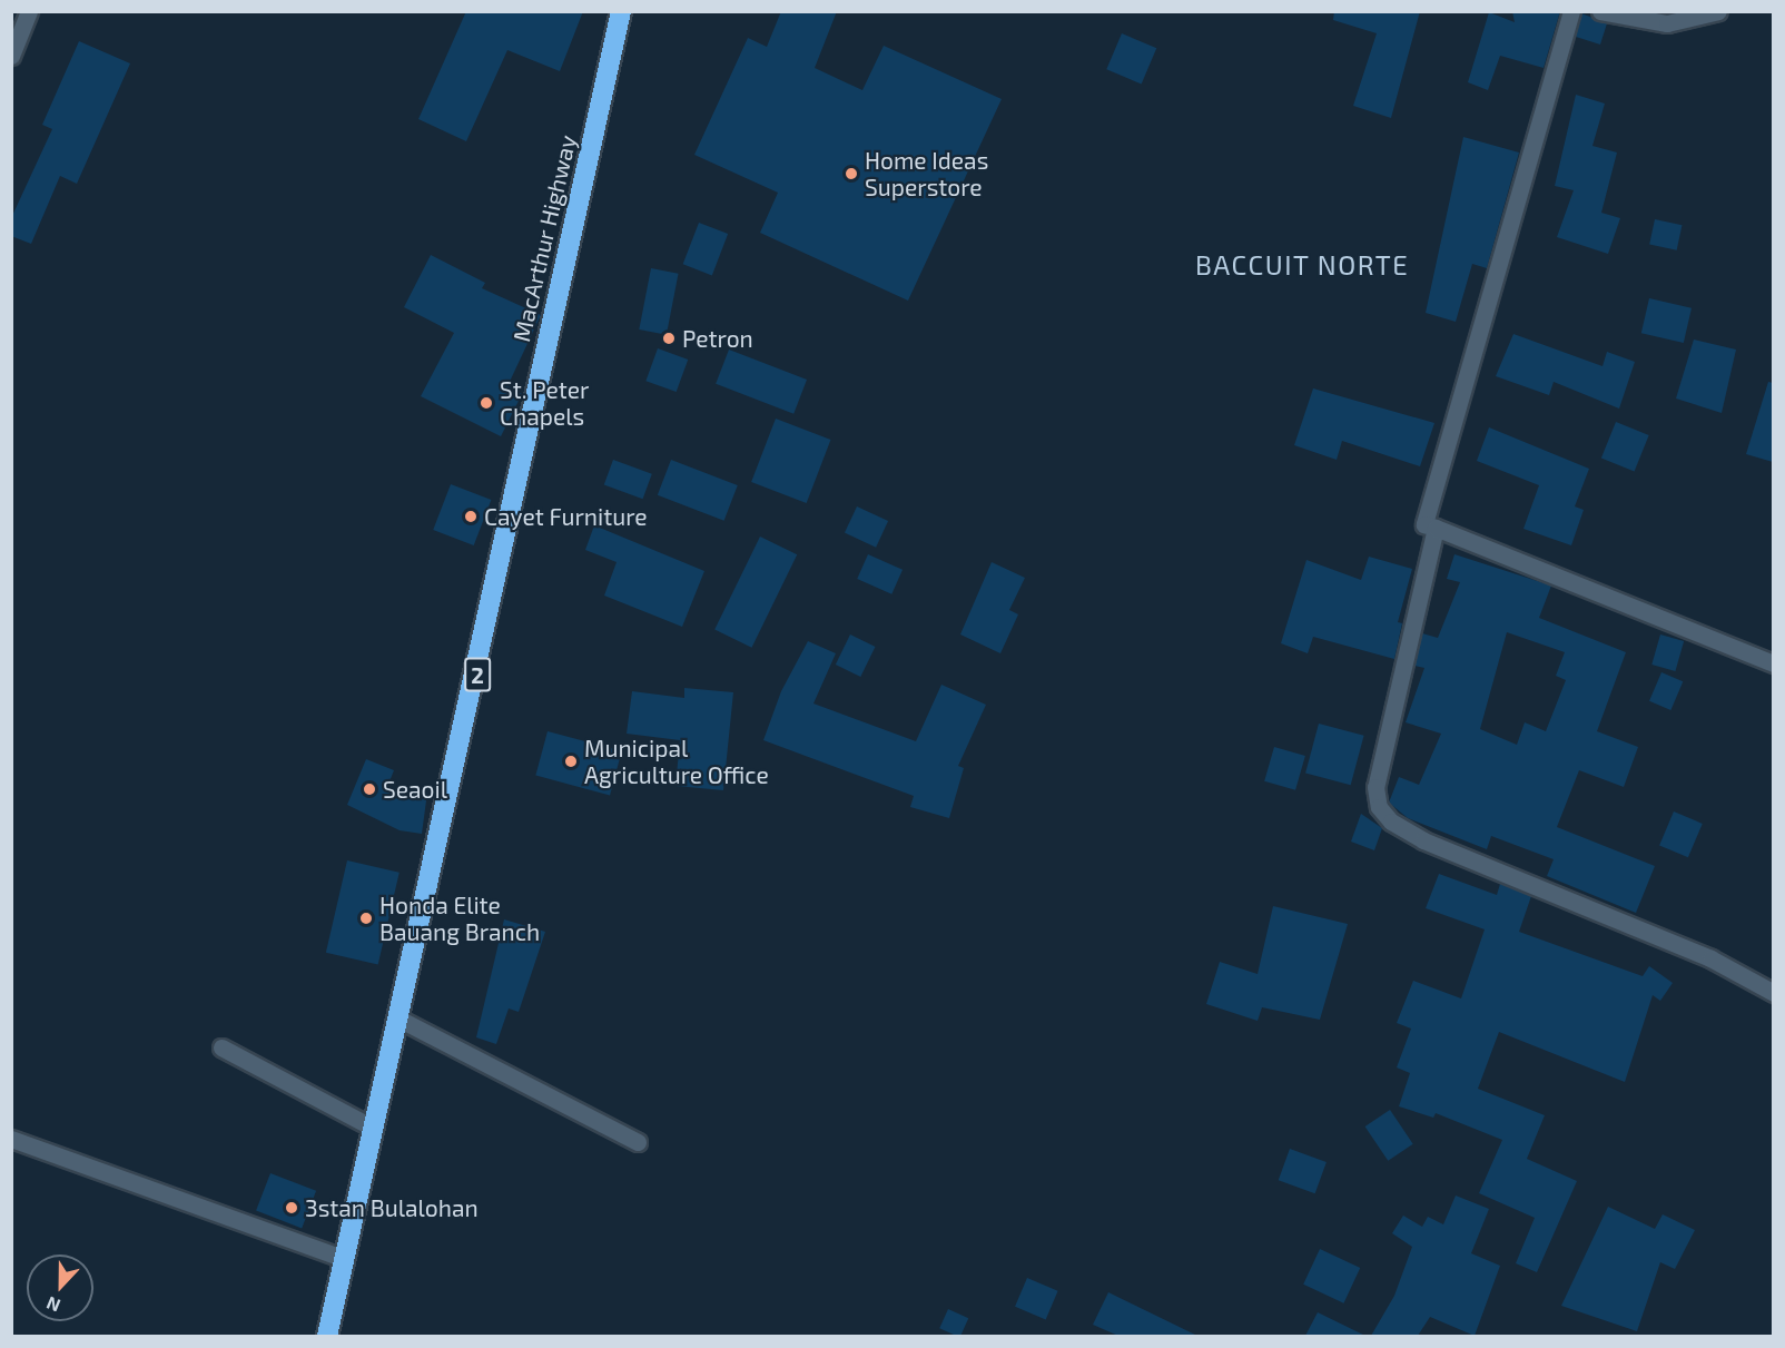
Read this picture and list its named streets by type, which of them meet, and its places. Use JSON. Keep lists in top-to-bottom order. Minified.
{"streets":{"highway":["MacArthur Highway","2"]},"districts":["BACCUIT NORTE"],"places":["Home Ideas Superstore","Petron","St. Peter Chapels","Cayet Furniture","Municipal Agriculture Office","Seaoil","Honda Elite Bauang Branch","3stan Bulalohan"],"north":"bottom"}
